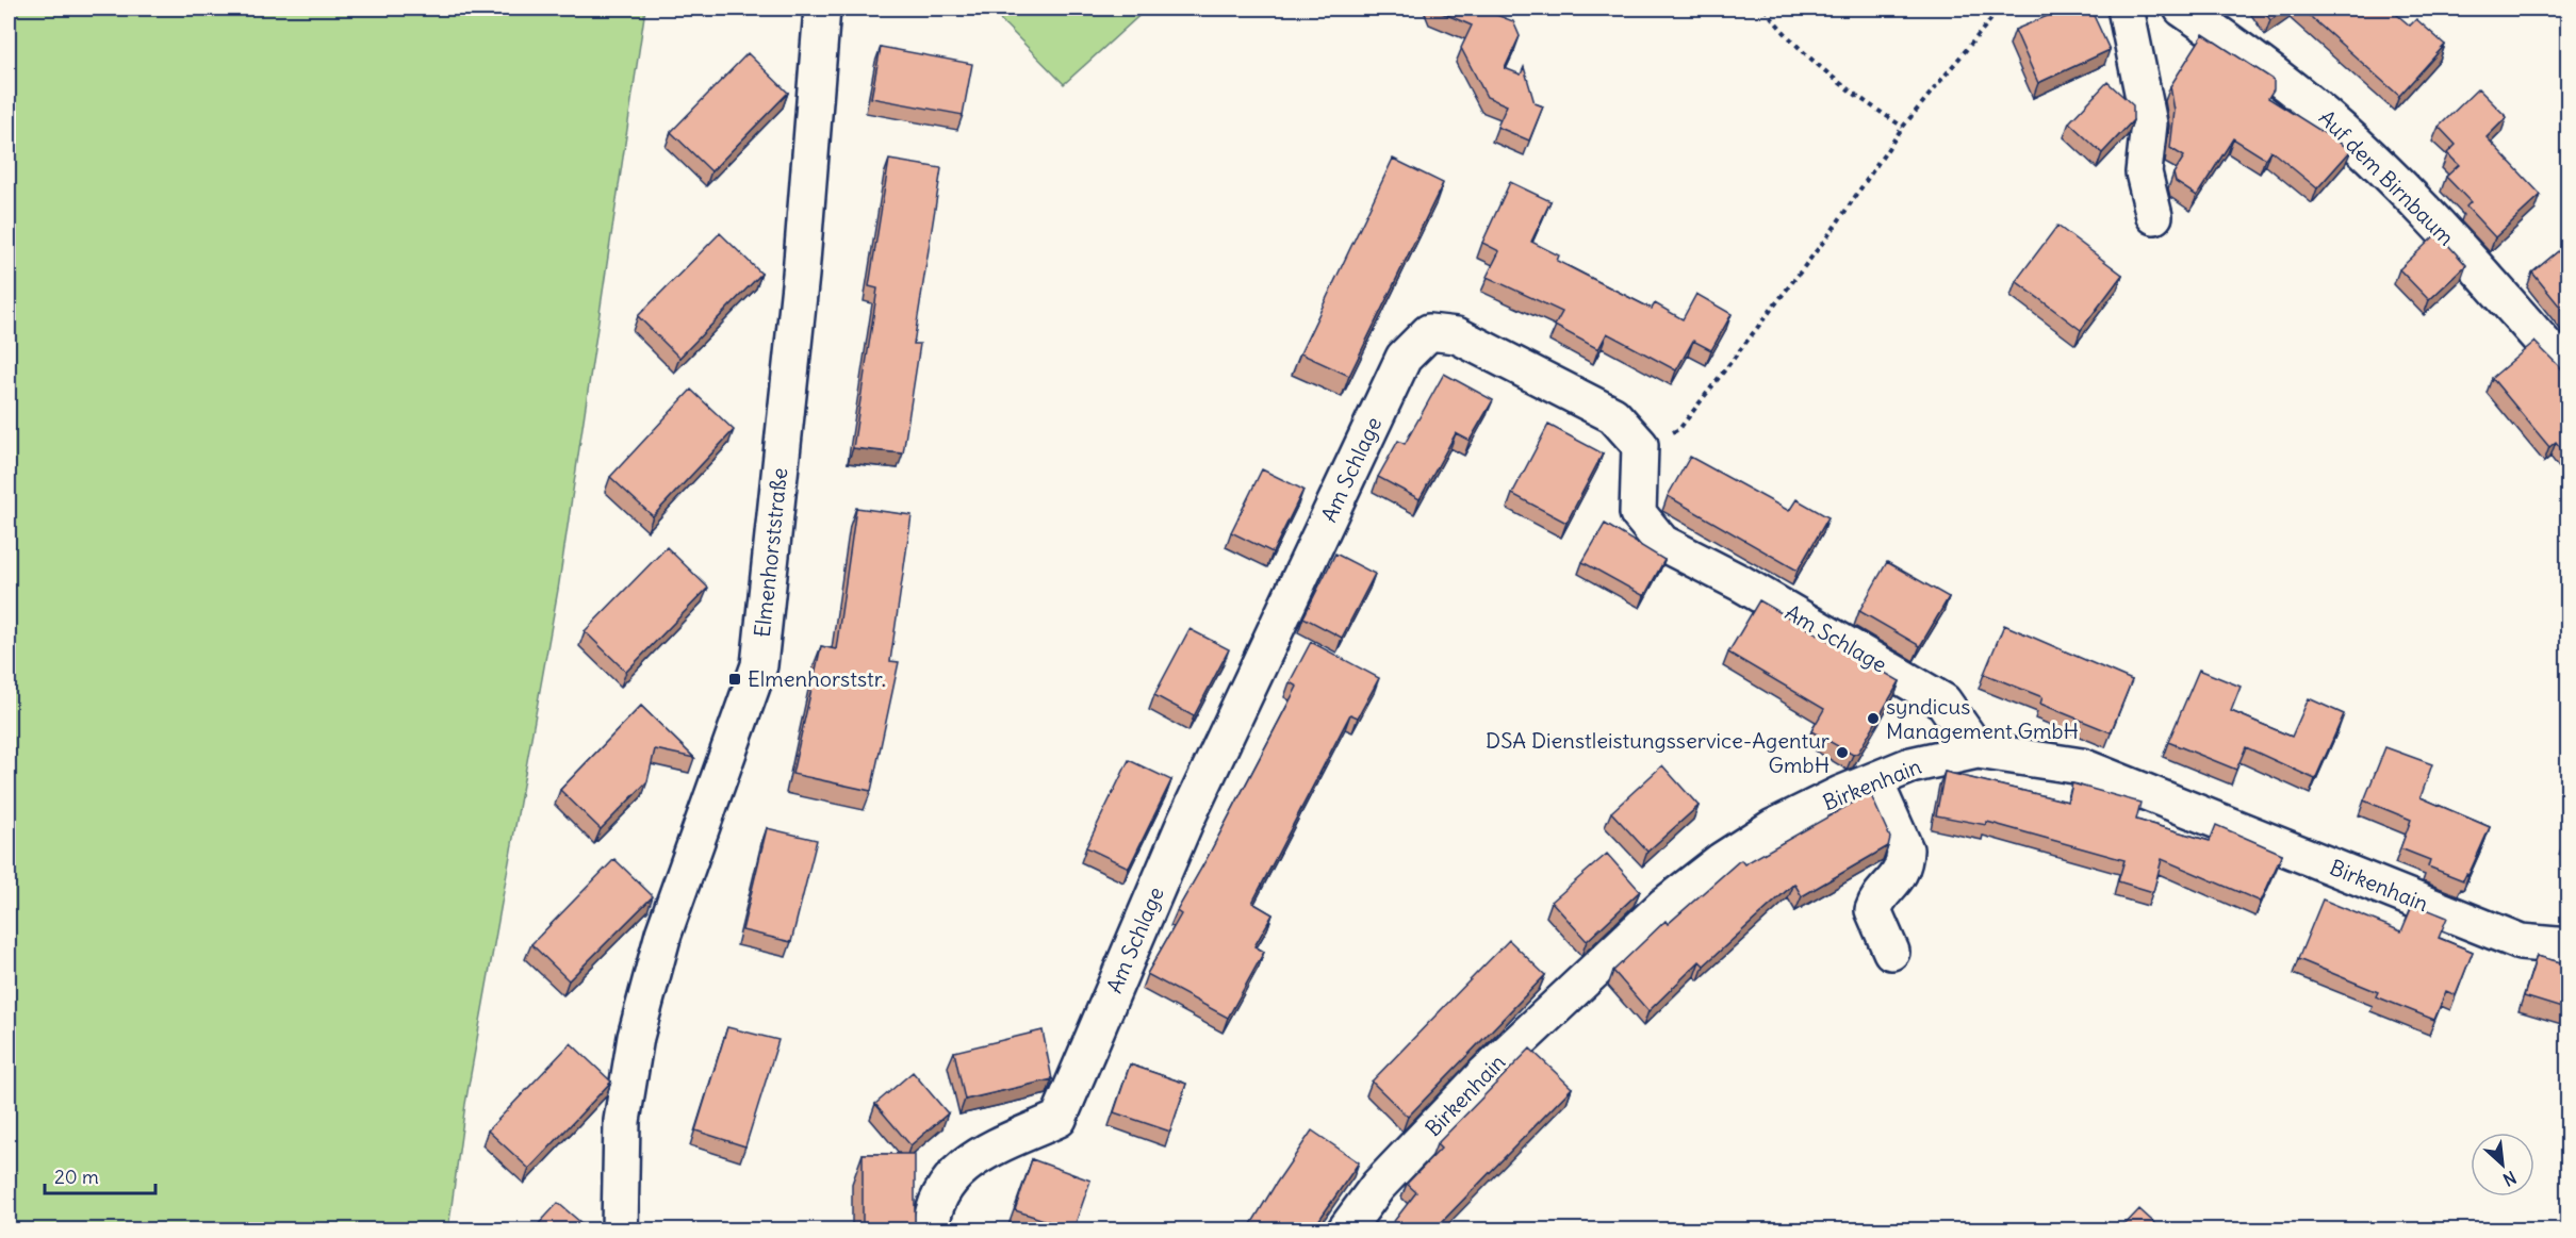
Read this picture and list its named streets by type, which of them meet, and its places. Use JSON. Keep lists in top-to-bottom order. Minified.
{"streets":{"street":["Auf dem Birnbaum","Am Schlage","Elmenhorststraße","Birkenhain"]},"crossings":[["Am Schlage","Birkenhain"]],"places":{"transit":["Elmenhorststr."],"other":["syndicus Management GmbH","DSA Dienstleistungsservice-Agentur GmbH"]},"scale_bar":"20 m","north":"bottom right"}
